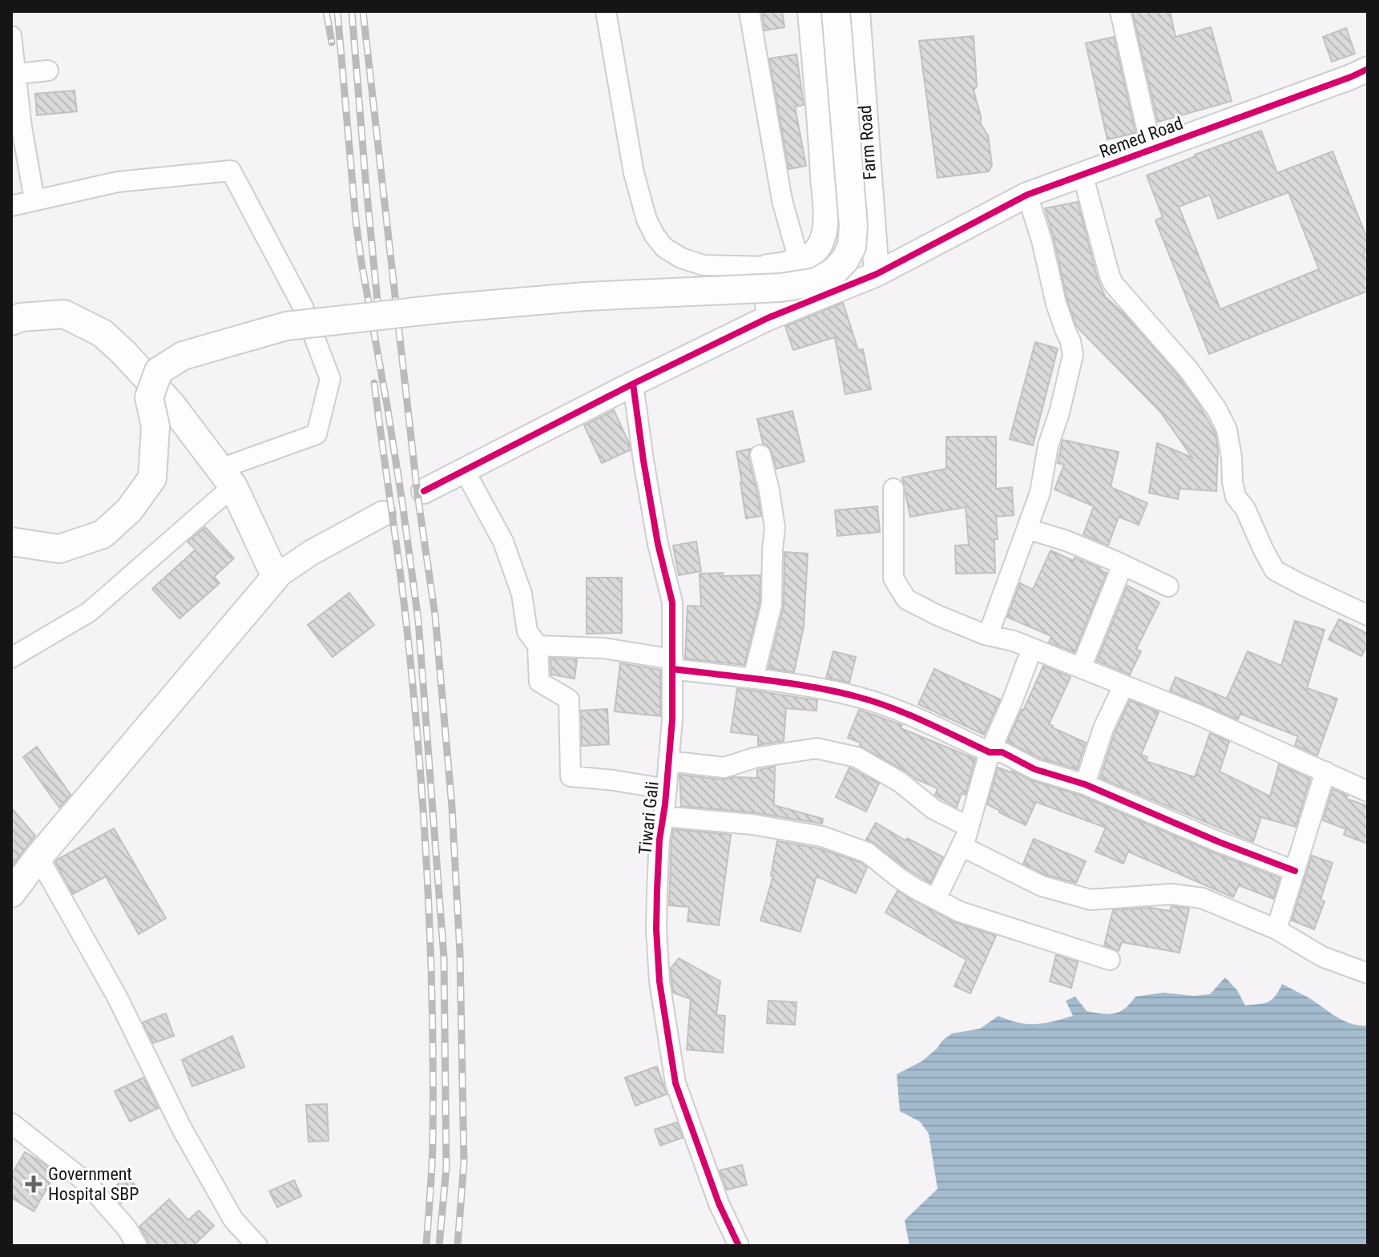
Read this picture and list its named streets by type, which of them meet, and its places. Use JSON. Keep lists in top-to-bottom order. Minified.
{"streets":{"street":["Remed Road","Farm Road","Tiwari Gali"]},"crossings":[["Remed Road","Farm Road"],["Remed Road","Tiwari Gali"]],"places":{"health":["Government Hospital SBP"]}}
